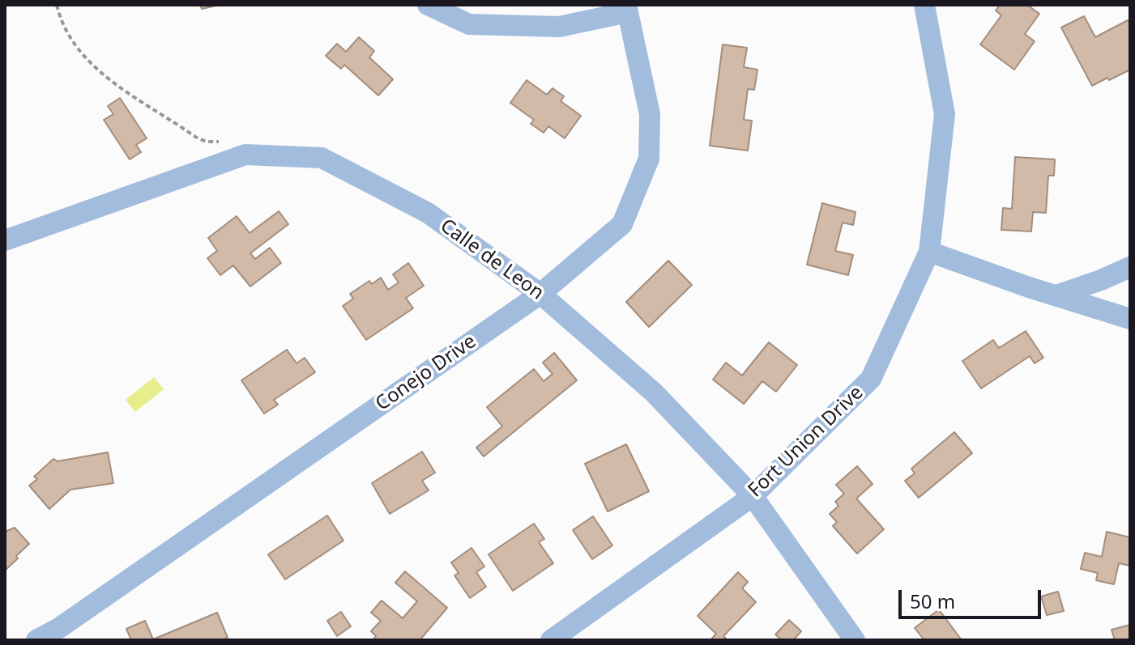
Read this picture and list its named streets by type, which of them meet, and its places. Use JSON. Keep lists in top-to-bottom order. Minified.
{"streets":{"street":["Calle de Leon","Conejo Drive","Fort Union Drive"]},"crossings":[["Calle de Leon","Conejo Drive"],["Calle de Leon","Fort Union Drive"]],"scale_bar":"50 m"}
